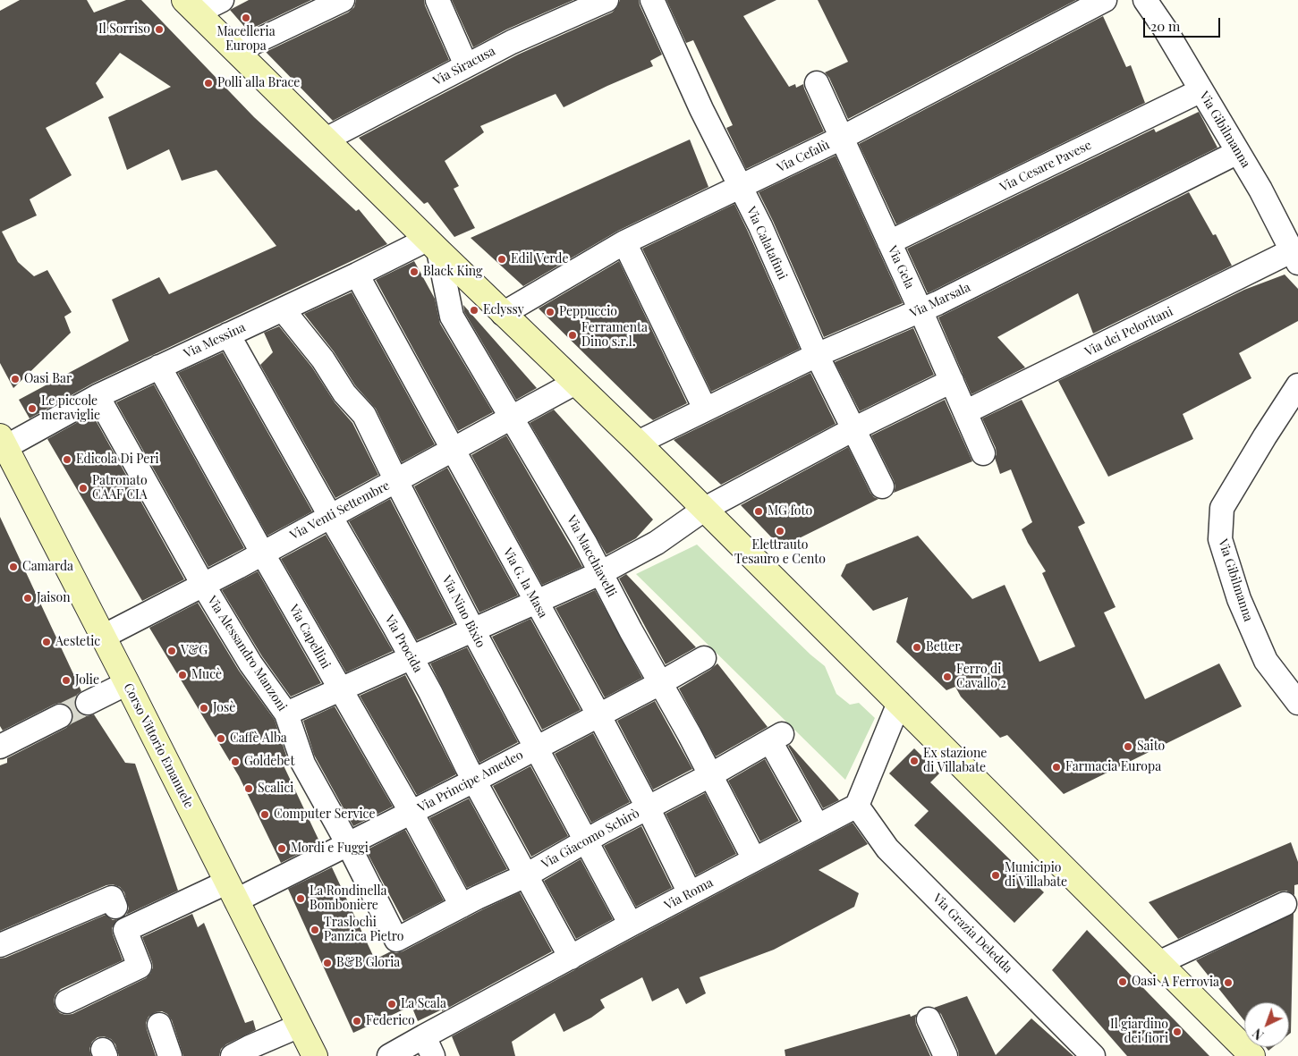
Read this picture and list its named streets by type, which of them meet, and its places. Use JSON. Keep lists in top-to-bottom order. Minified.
{"streets":{"main road":["Corso Vittorio Emanuele"],"street":["Via Siracusa","Via Gibilmanna","Via Cefalù","Via Cesare Pavese","Via Calatafimi","Via Gela","Via Marsala","Via dei Peloritani","Via Messina","Via Venti Settembre","Via Macchiavelli","Via G. la Masa","Via Nino Bixio","Via Capellini","Via Procida","Via Alessandro Manzoni","Via Principe Amedeo","Via Giacomo Schirò","Via Roma","Via Grazia Deledda"]},"crossings":[["Via Gibilmanna","Via Cesare Pavese"],["Via Gibilmanna","Via Marsala"],["Via Gibilmanna","Via dei Peloritani"],["Via Cefalù","Via Calatafimi"],["Via Cefalù","Via Gela"],["Via Cesare Pavese","Via Gela"],["Via Calatafimi","Via Marsala"],["Via Gela","Via Marsala"],["Via Gela","Via dei Peloritani"],["Via Messina","Via Macchiavelli"],["Via Messina","Via G. la Masa"],["Via Messina","Via Nino Bixio"],["Via Messina","Via Capellini"],["Via Messina","Via Procida"],["Via Messina","Via Alessandro Manzoni"],["Via Messina","Corso Vittorio Emanuele"],["Via Venti Settembre","Via Macchiavelli"],["Via Venti Settembre","Via G. la Masa"],["Via Venti Settembre","Via Nino Bixio"],["Via Venti Settembre","Via Capellini"],["Via Venti Settembre","Via Procida"],["Via Venti Settembre","Via Alessandro Manzoni"],["Via Venti Settembre","Corso Vittorio Emanuele"],["Via Macchiavelli","Via Principe Amedeo"],["Via Macchiavelli","Via Giacomo Schirò"],["Via Macchiavelli","Via Roma"],["Via G. la Masa","Via Principe Amedeo"],["Via G. la Masa","Via Giacomo Schirò"],["Via G. la Masa","Via Roma"],["Via Nino Bixio","Via Principe Amedeo"],["Via Nino Bixio","Via Giacomo Schirò"],["Via Nino Bixio","Via Roma"],["Via Capellini","Via Principe Amedeo"],["Via Capellini","Via Giacomo Schirò"],["Via Procida","Via Principe Amedeo"],["Via Procida","Via Giacomo Schirò"],["Via Procida","Via Roma"],["Via Alessandro Manzoni","Via Principe Amedeo"],["Via Alessandro Manzoni","Via Giacomo Schirò"],["Corso Vittorio Emanuele","Via Principe Amedeo"],["Via Giacomo Schirò","Via Roma"],["Via Roma","Via Grazia Deledda"]],"places":["Macelleria Europa","Il Sorriso","Polli alla Brace","Edil Verde","Black King","Eclyssy","Peppuccio","Ferramenta Dino s.r.l.","Oasi Bar","Le piccole meraviglie","Edicola Di Peri","Patronato CAAF CIA","MG foto","Elettrauto Tesauro e Cento","Camarda","Jaison","Aestetic","Better","V&G","Mucè","Ferro di Cavallo 2","Jolie","Josè","Caffè Alba","Saito","Ex stazione di Villabate","Goldebet","Farmacia Europa","Scalici","Computer Service","Mordi e Fuggi","Municipio di Villabate","La Rondinella Bomboniere","Traslochi Panzica Pietro","B&B Gloria","Oasi","A Ferrovia","La Scala","Federico","Il giardino dei fiori"],"scale_bar":"20 m","north":"bottom left"}
